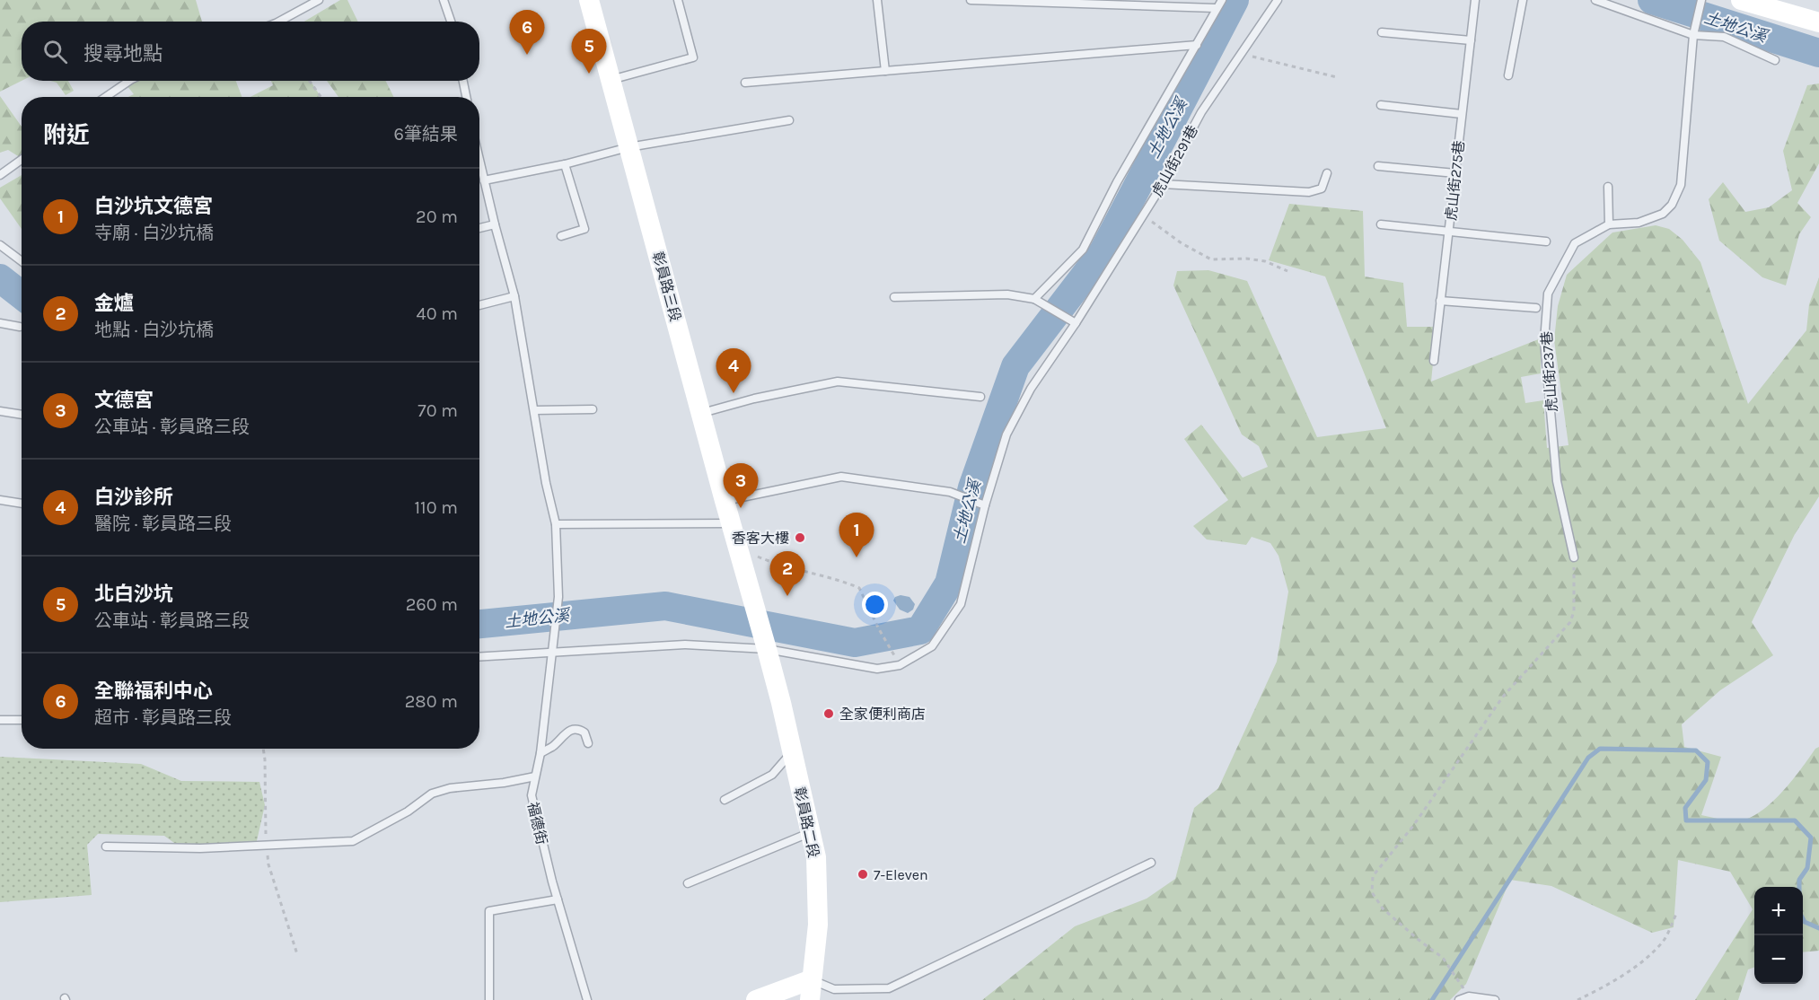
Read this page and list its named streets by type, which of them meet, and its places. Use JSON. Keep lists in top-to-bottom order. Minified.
{"streets":{"main road":["彰員路三段","彰員路二段"],"lane":["虎山街291巷","虎山街275巷","虎山街237巷","福德街"]},"crossings":[["虎山街291巷","彰員路三段"],["虎山街291巷","彰員路二段"],["虎山街291巷","福德街"],["彰員路三段","彰員路二段"]],"water":["土地公溪"],"places":["香客大樓","全家便利商店","7-Eleven"],"page":{"pins":["6","5","4","3","1","2"],"search":"搜尋地點","heading":["附近","6筆結果"],"list":[{"mark":"1","name":"白沙坑文德宮","note":"寺廟 · 白沙坑橋","value":"20 m"},{"mark":"2","name":"金爐","note":"地點 · 白沙坑橋","value":"40 m"},{"mark":"3","name":"文德宮","note":"公車站 · 彰員路三段","value":"70 m"},{"mark":"4","name":"白沙診所","note":"醫院 · 彰員路三段","value":"110 m"},{"mark":"5","name":"北白沙坑","note":"公車站 · 彰員路三段","value":"260 m"},{"mark":"6","name":"全聯福利中心","note":"超市 · 彰員路三段","value":"280 m"}],"map_buttons":["+","−"]}}
